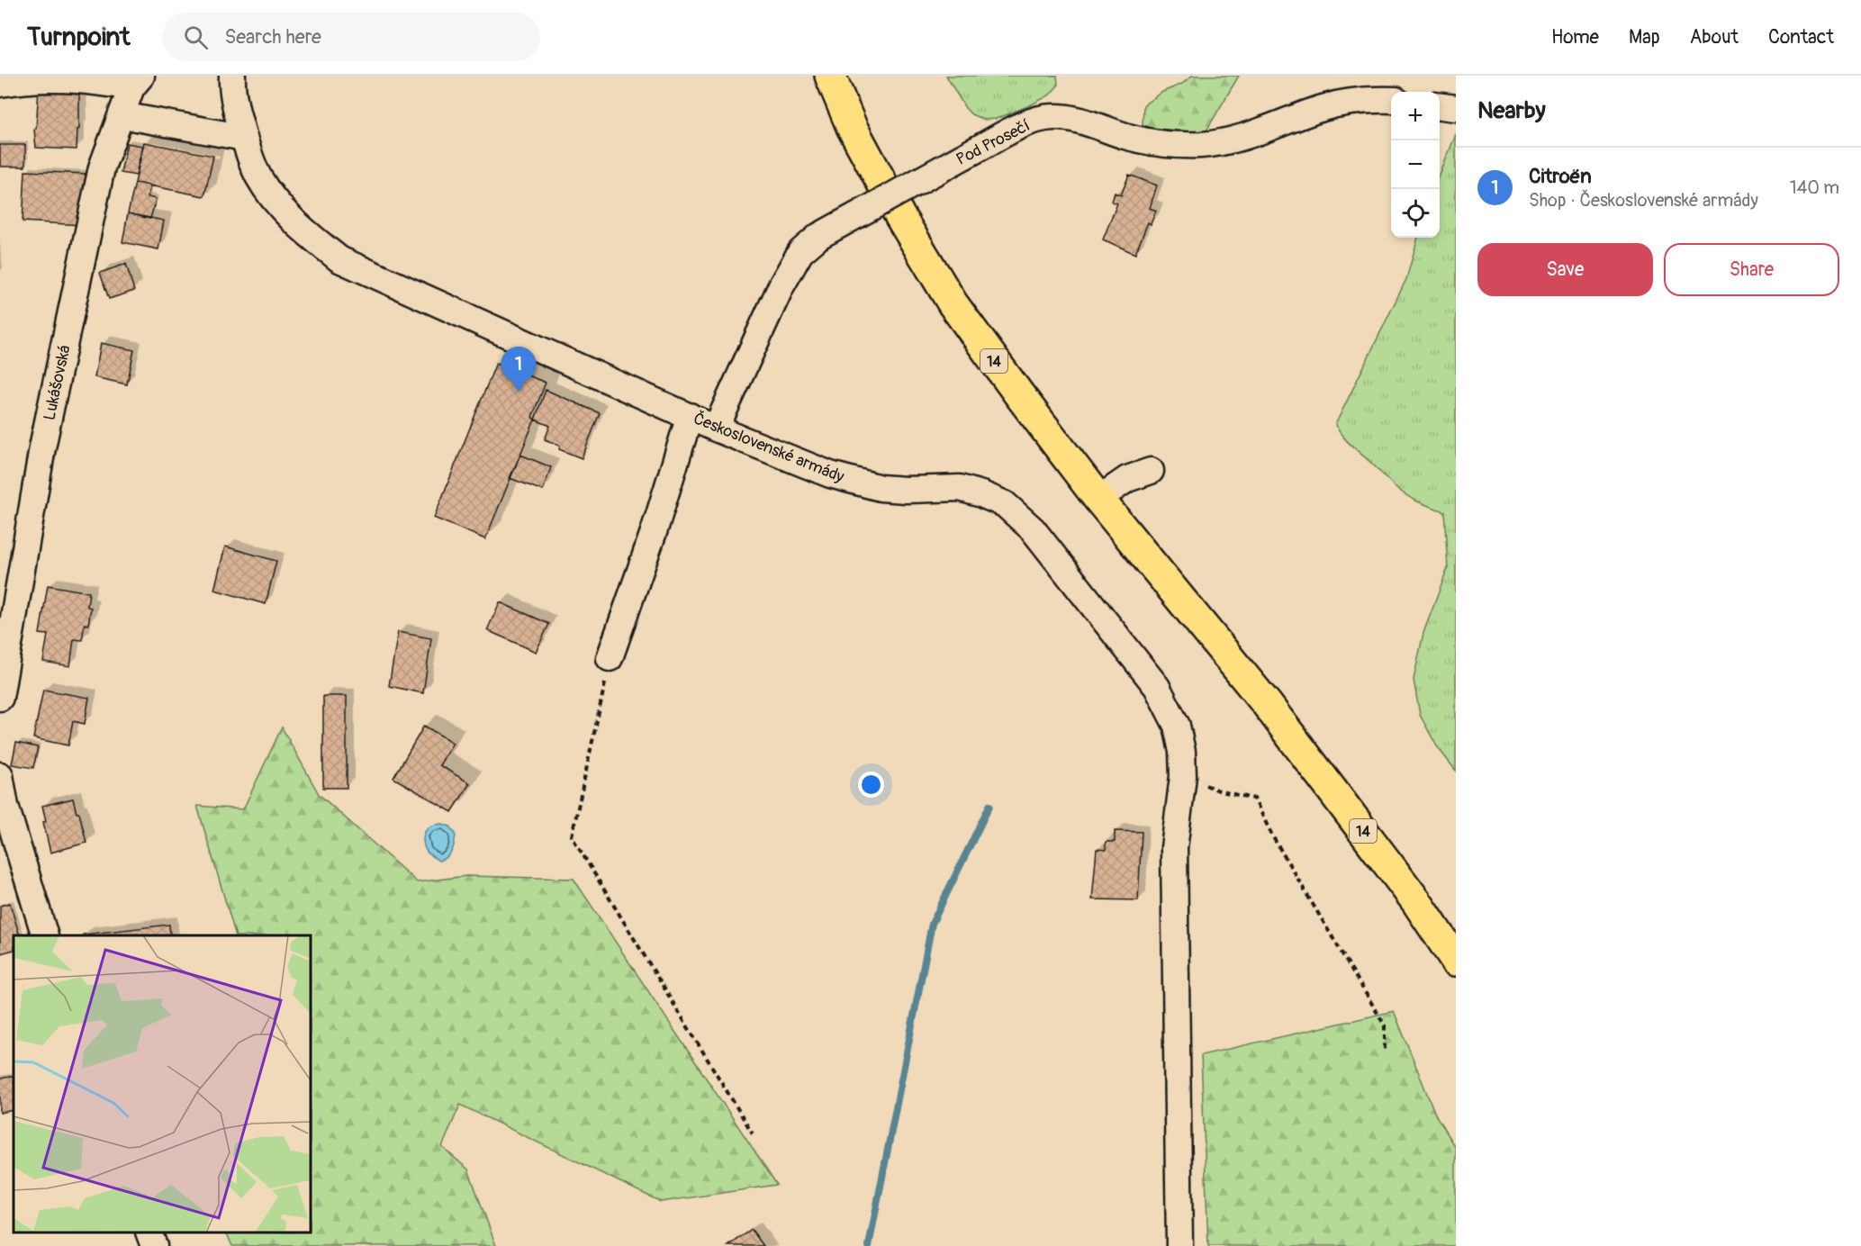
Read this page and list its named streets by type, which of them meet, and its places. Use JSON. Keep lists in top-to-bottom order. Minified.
{"streets":{"main road":["14"],"street":["Pod Prosečí","Lukášovská","Československé armády"]},"crossings":[["Pod Prosečí","Československé armády"]],"page":{"header":"Turnpoint","search":"Search here","nav":["Home","Map","About","Contact"],"heading":"Nearby","map_buttons":["+","−"],"list":[{"mark":"1","name":"Citroën","note":"Shop · Československé armády","value":"140 m"}],"buttons":["Save","Share"],"pins":"1"}}
